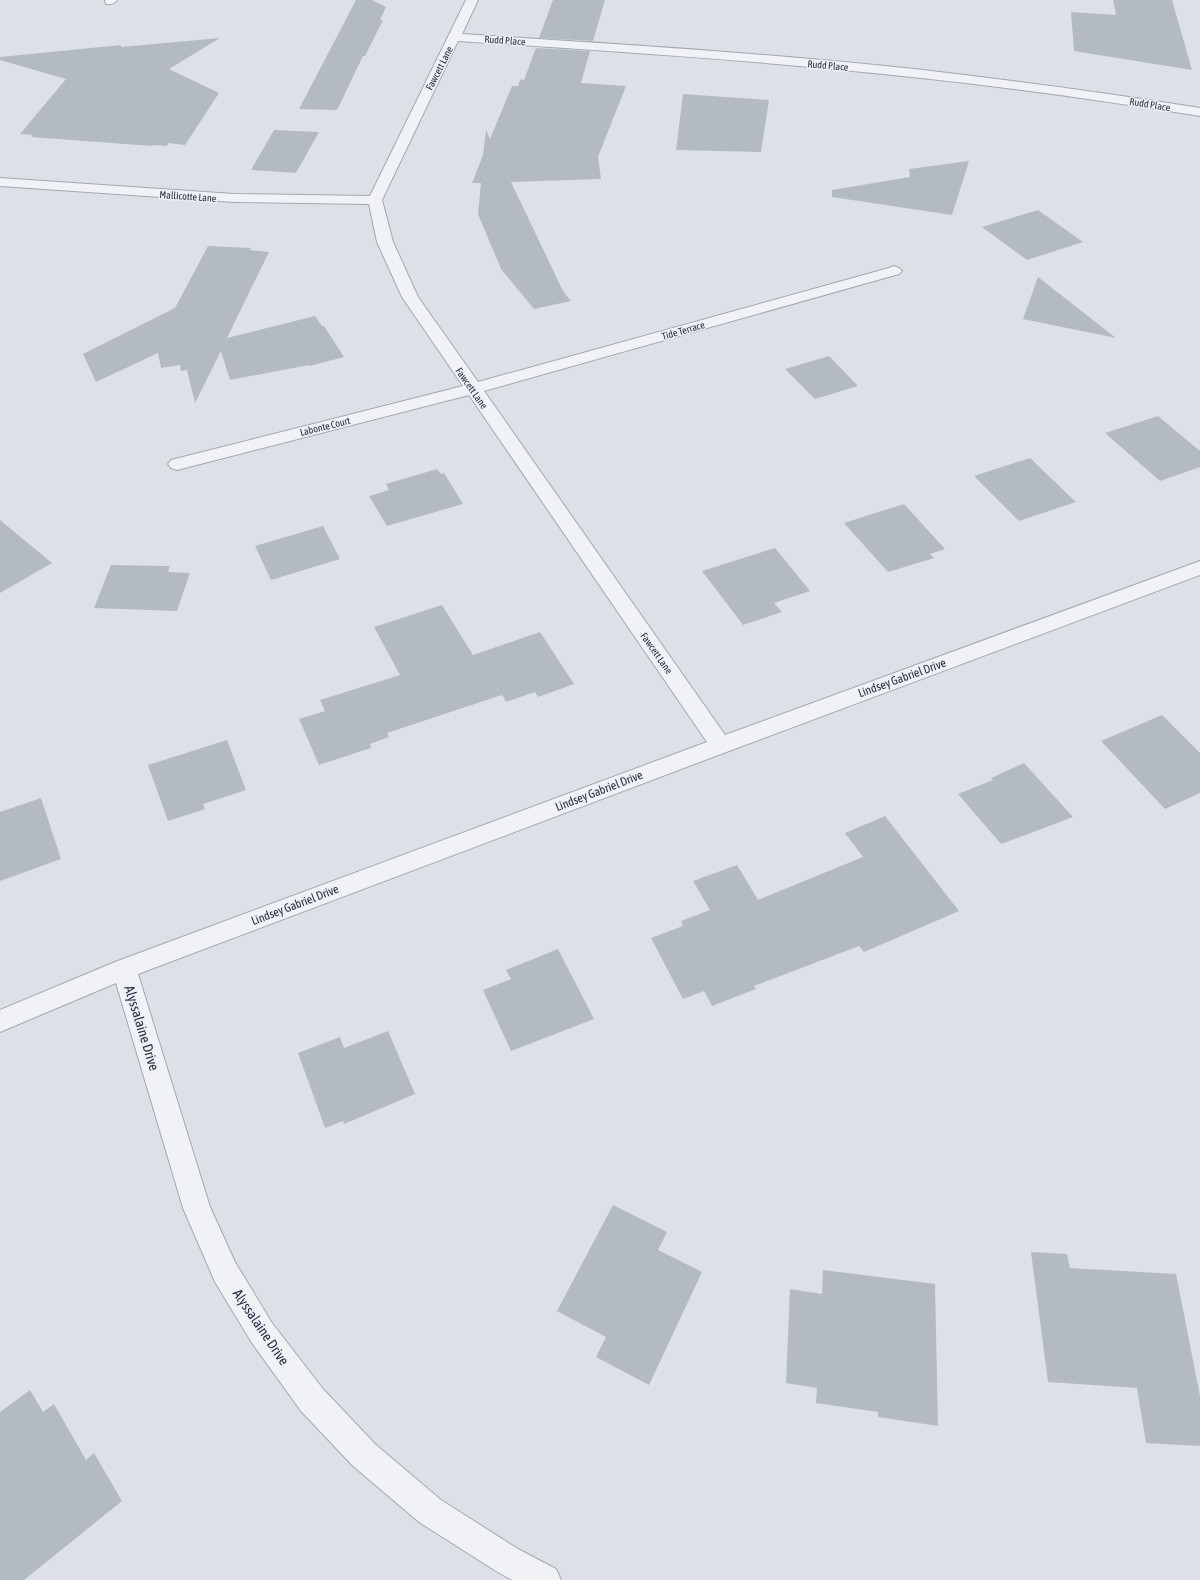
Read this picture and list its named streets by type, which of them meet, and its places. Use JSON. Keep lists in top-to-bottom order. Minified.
{"streets":{"street":["Rudd Place","Fawcett Lane","Mallicotte Lane","Tide Terrace","Labonte Court","Lindsey Gabriel Drive","Alyssalaine Drive"]},"crossings":[["Rudd Place","Fawcett Lane"],["Fawcett Lane","Mallicotte Lane"],["Fawcett Lane","Tide Terrace"],["Fawcett Lane","Labonte Court"],["Fawcett Lane","Lindsey Gabriel Drive"],["Tide Terrace","Labonte Court"],["Lindsey Gabriel Drive","Alyssalaine Drive"]]}
